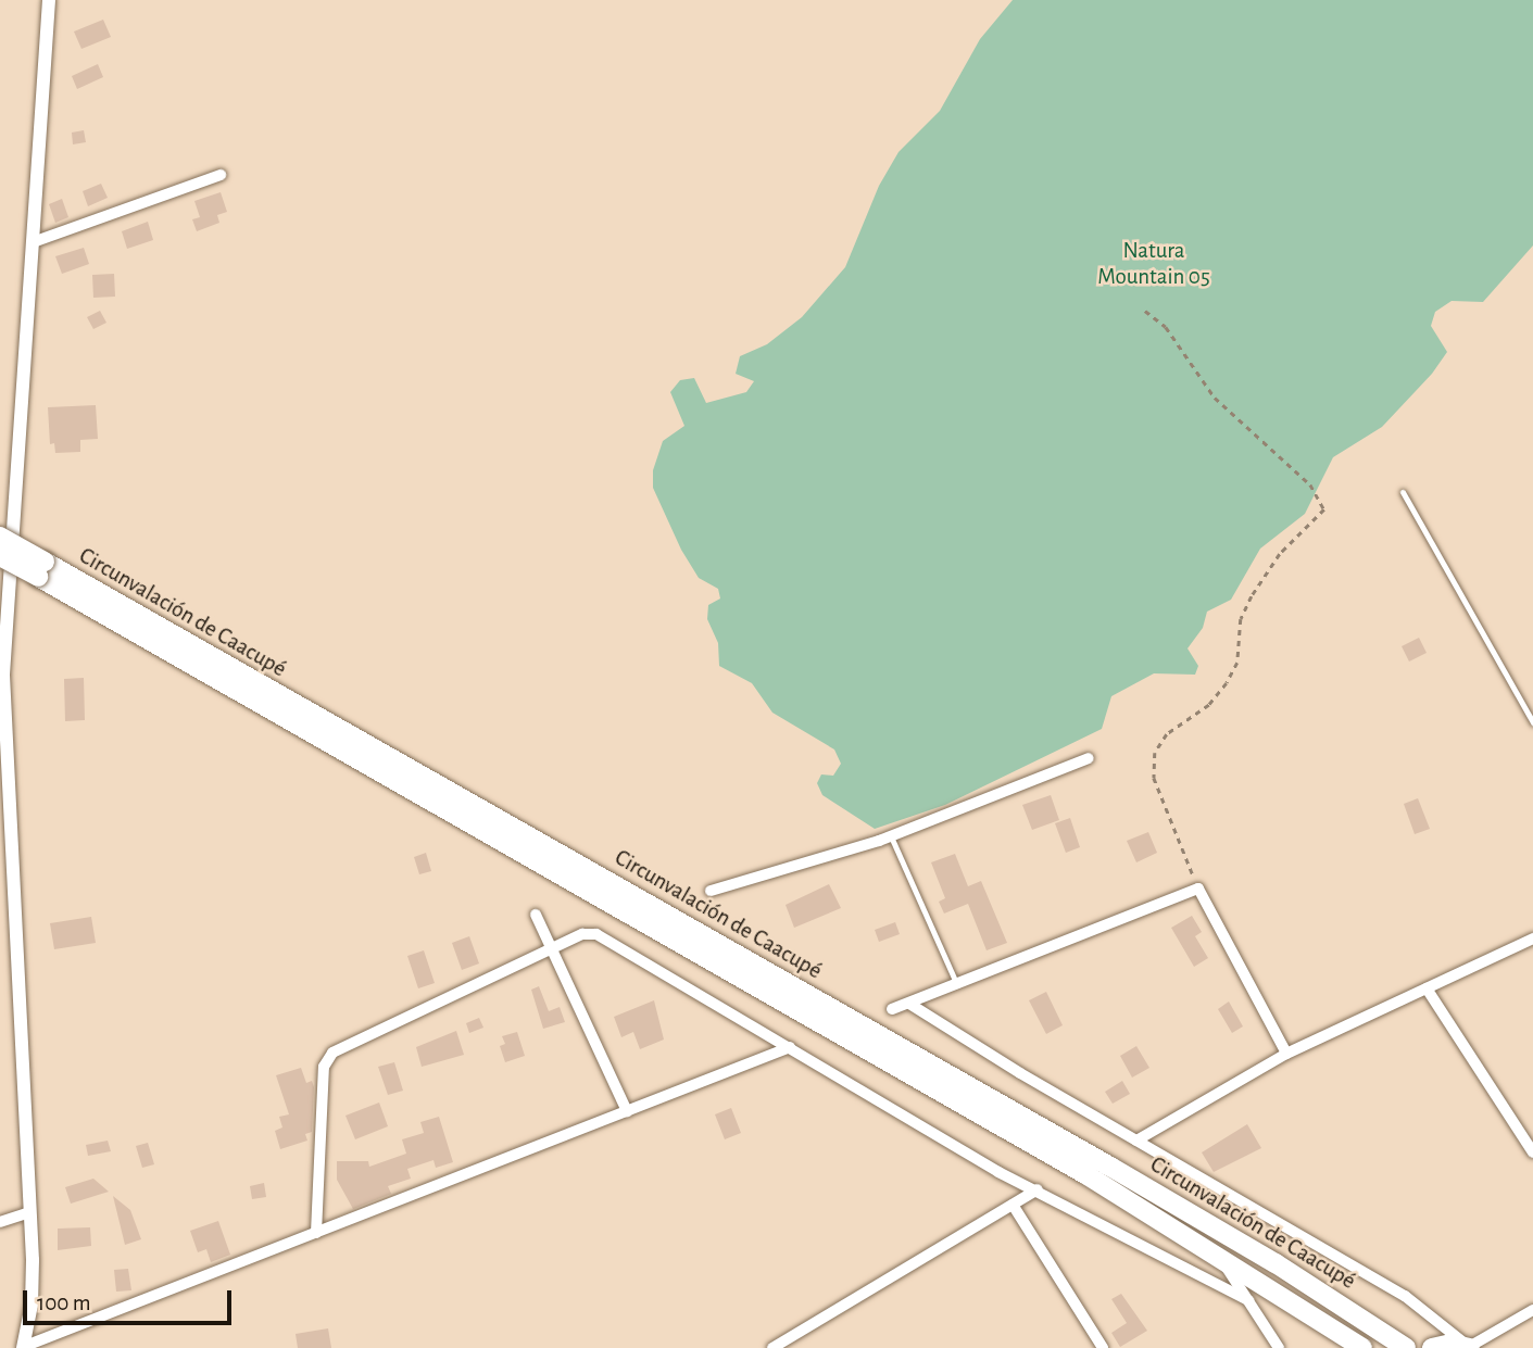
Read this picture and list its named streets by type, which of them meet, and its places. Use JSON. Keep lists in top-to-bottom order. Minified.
{"streets":{"highway":["Circunvalación de Caacupé"]},"parks":["Natura Mountain 05"],"scale_bar":"100 m"}
